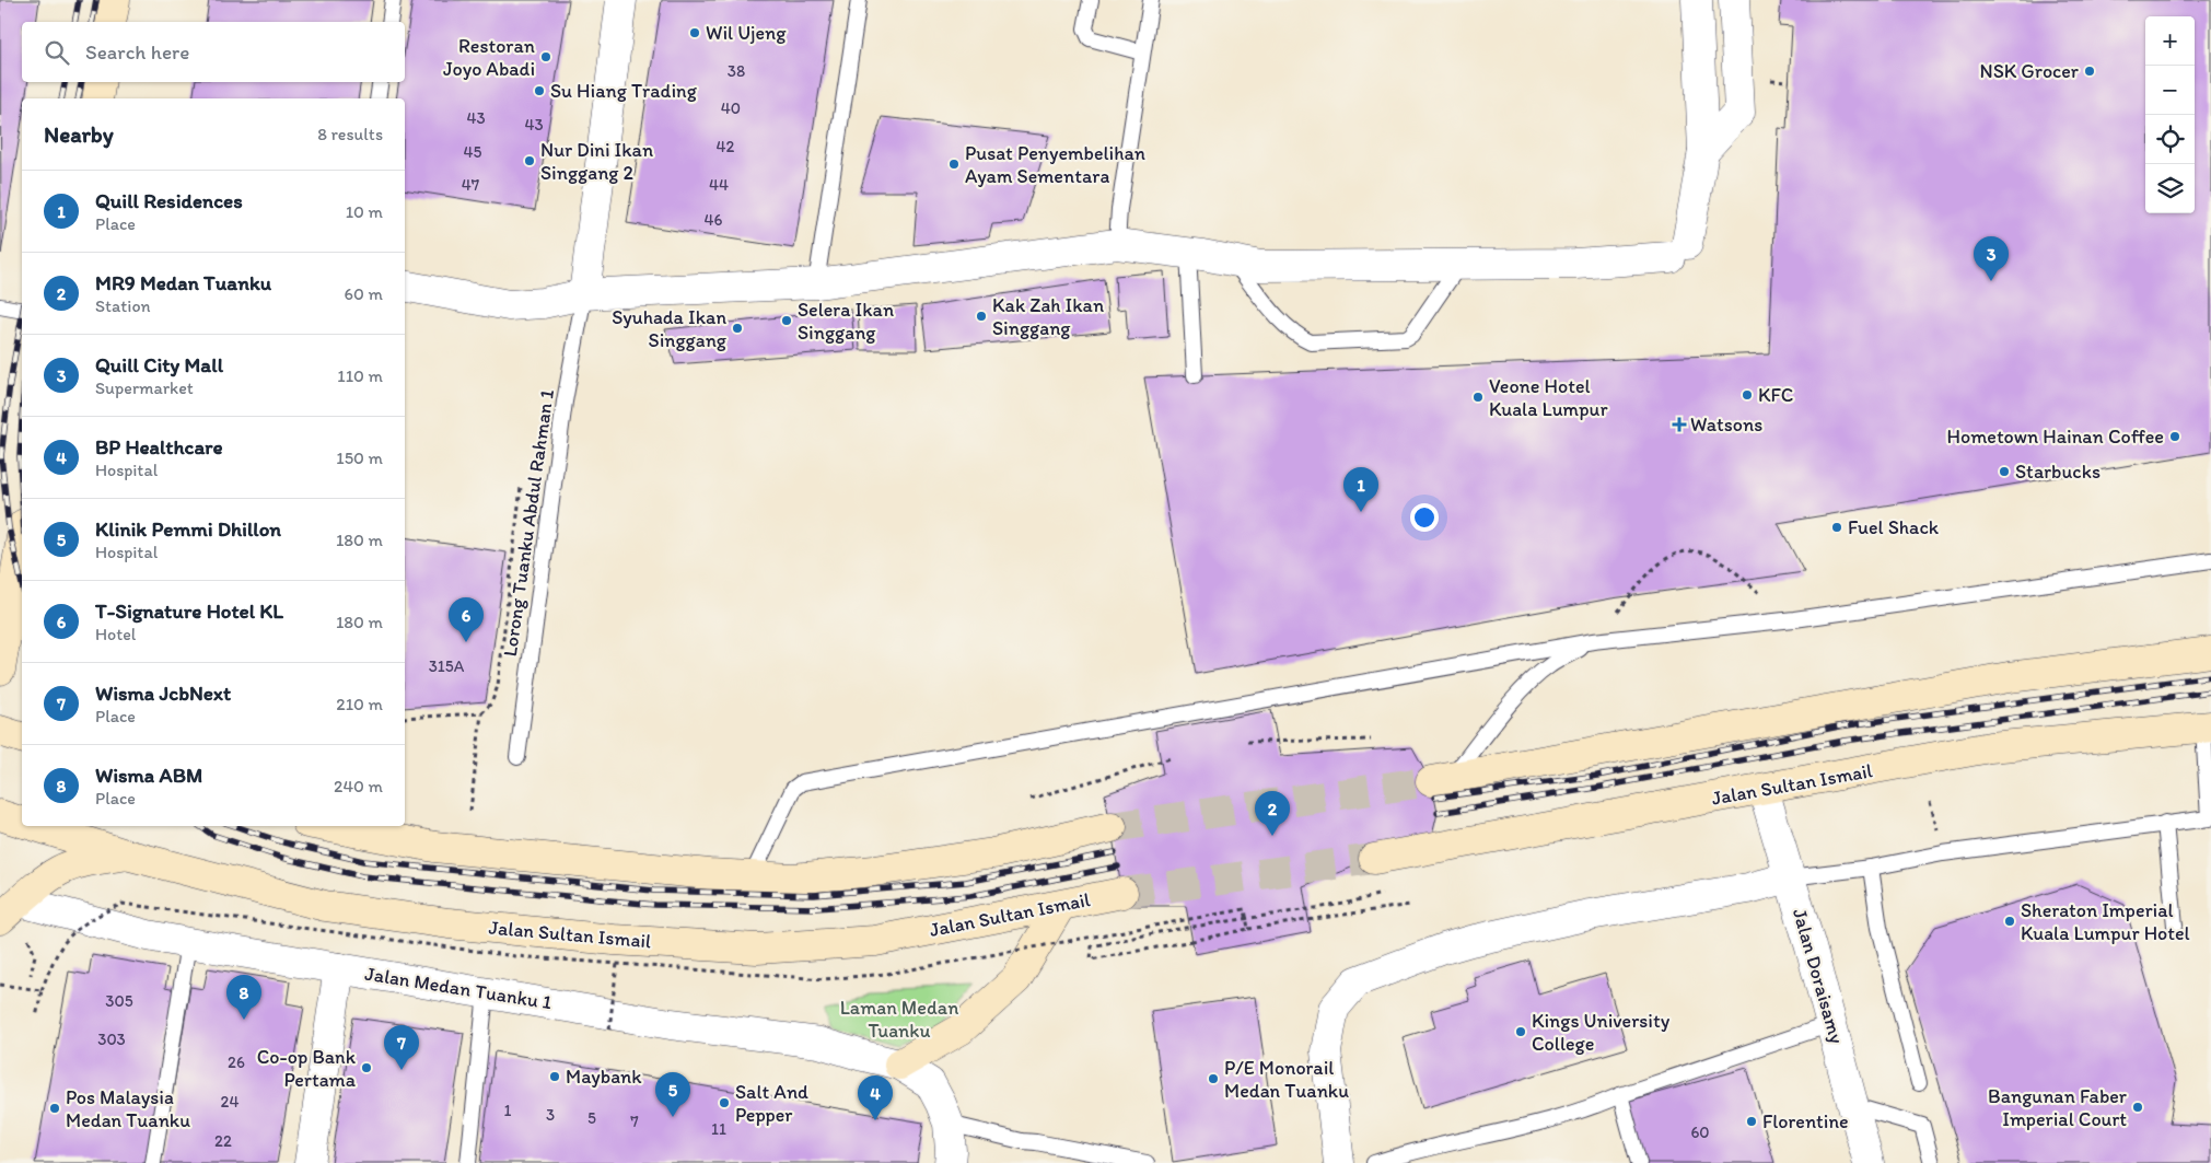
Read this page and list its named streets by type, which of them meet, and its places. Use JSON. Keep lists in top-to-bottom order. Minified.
{"streets":{"main road":["Jalan Sultan Ismail"],"street":["Jalan Doraisamy","Jalan Medan Tuanku 1"],"lane":["Lorong Tuanku Abdul Rahman 1"]},"crossings":[["Jalan Sultan Ismail","Jalan Doraisamy"]],"parks":["Laman Medan Tuanku"],"places":{"other":["Wil Ujeng","Restoran Joyo Abadi","NSK Grocer","Su Hiang Trading","Nur Dini Ikan Singgang 2","Pusat Penyembelihan Ayam Sementara","Kak Zah Ikan Singgang","Selera Ikan Singgang","Syuhada Ikan Singgang","KFC","Veone Hotel Kuala Lumpur","Hometown Hainan Coffee","Starbucks","Fuel Shack","Sheraton Imperial Kuala Lumpur Hotel","Kings University College","Co-op Bank Pertama","Maybank","P/E Monorail Medan Tuanku","Salt And Pepper","Bangunan Faber Imperial Court","Pos Malaysia Medan Tuanku","Florentine"],"health":["Watsons"]},"house_numbers":["38","40","43","43","42","45","47","44","46","315A","305","303","26","24","1","3","5","7","11","60","22"],"page":{"map_buttons":["+","−"],"search":"Search here","heading":["Nearby","8 results"],"list":[{"mark":"1","name":"Quill Residences","note":"Place","value":"10 m"},{"mark":"2","name":"MR9 Medan Tuanku","note":"Station","value":"60 m"},{"mark":"3","name":"Quill City Mall","note":"Supermarket","value":"110 m"},{"mark":"4","name":"BP Healthcare","note":"Hospital","value":"150 m"},{"mark":"5","name":"Klinik Pemmi Dhillon","note":"Hospital","value":"180 m"},{"mark":"6","name":"T-Signature Hotel KL","note":"Hotel","value":"180 m"},{"mark":"7","name":"Wisma JcbNext","note":"Place","value":"210 m"},{"mark":"8","name":"Wisma ABM","note":"Place","value":"240 m"}],"pins":["3","1","6","2","8","7","5","4"]}}
